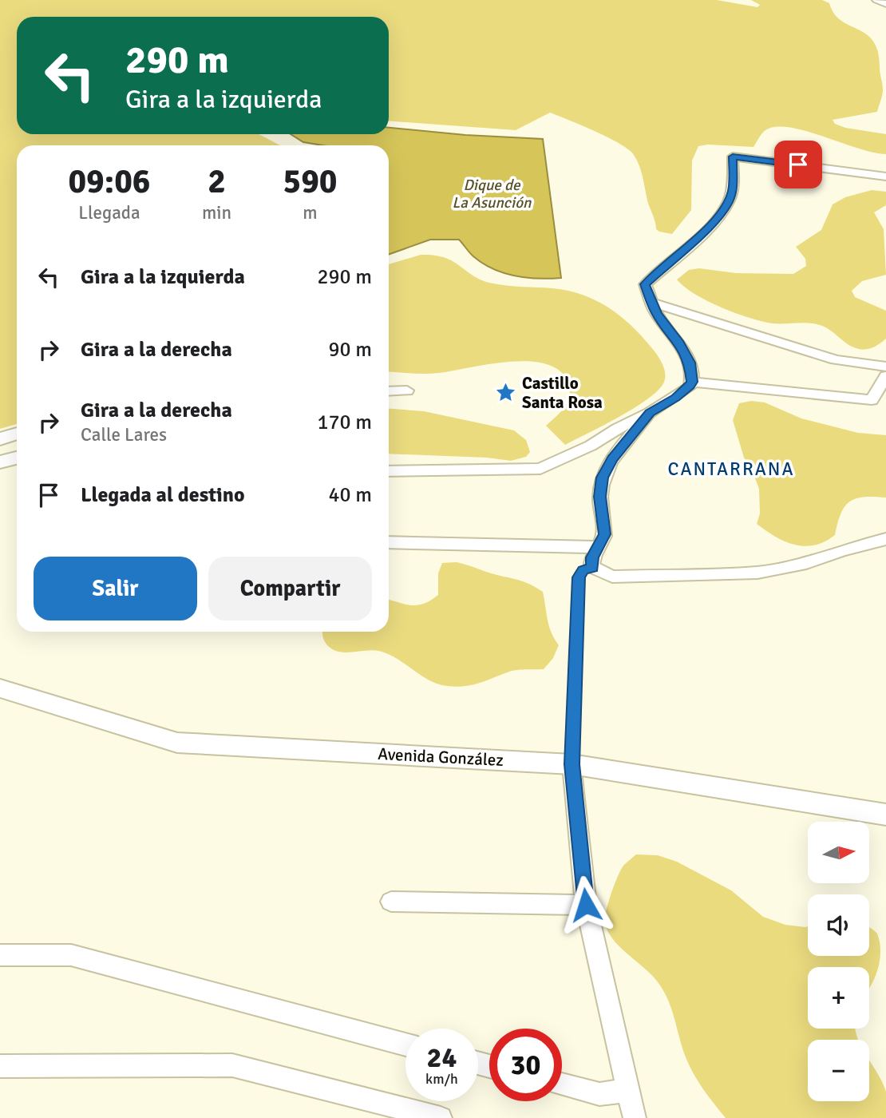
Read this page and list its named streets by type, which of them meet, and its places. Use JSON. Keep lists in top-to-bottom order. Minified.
{"streets":{"street":["Avenida González"]},"districts":["CANTARRANA"],"water":["Dique de La Asunción"],"places":{"place":["Castillo Santa Rosa"]},"north":"right","page":{"turn":["290 m","Gira a la izquierda"],"eta":["09:06","Llegada","2","min","590","m"],"list":[{"name":"Gira a la izquierda","value":"290 m"},{"name":"Gira a la derecha","value":"90 m"},{"name":"Gira a la derecha","note":"Calle Lares","value":"170 m"},{"name":"Llegada al destino","value":"40 m"}],"buttons":["Salir","Compartir"],"map_buttons":["+","−"],"speed":"24 km/h","limit":"30"}}
